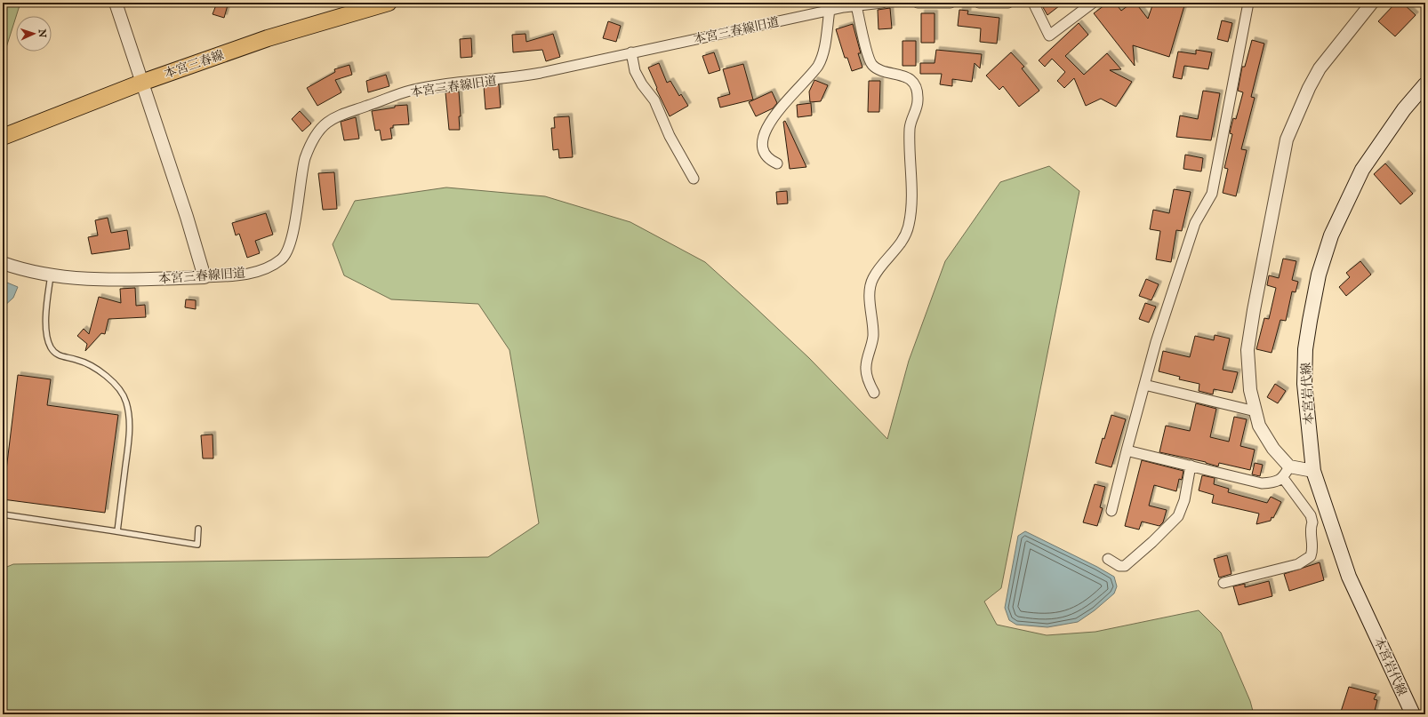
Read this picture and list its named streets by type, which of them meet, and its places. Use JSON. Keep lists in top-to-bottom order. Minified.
{"streets":{"main road":["本宮三春線","本宮岩代線"],"street":["本宮三春線旧道"]},"north":"right"}
